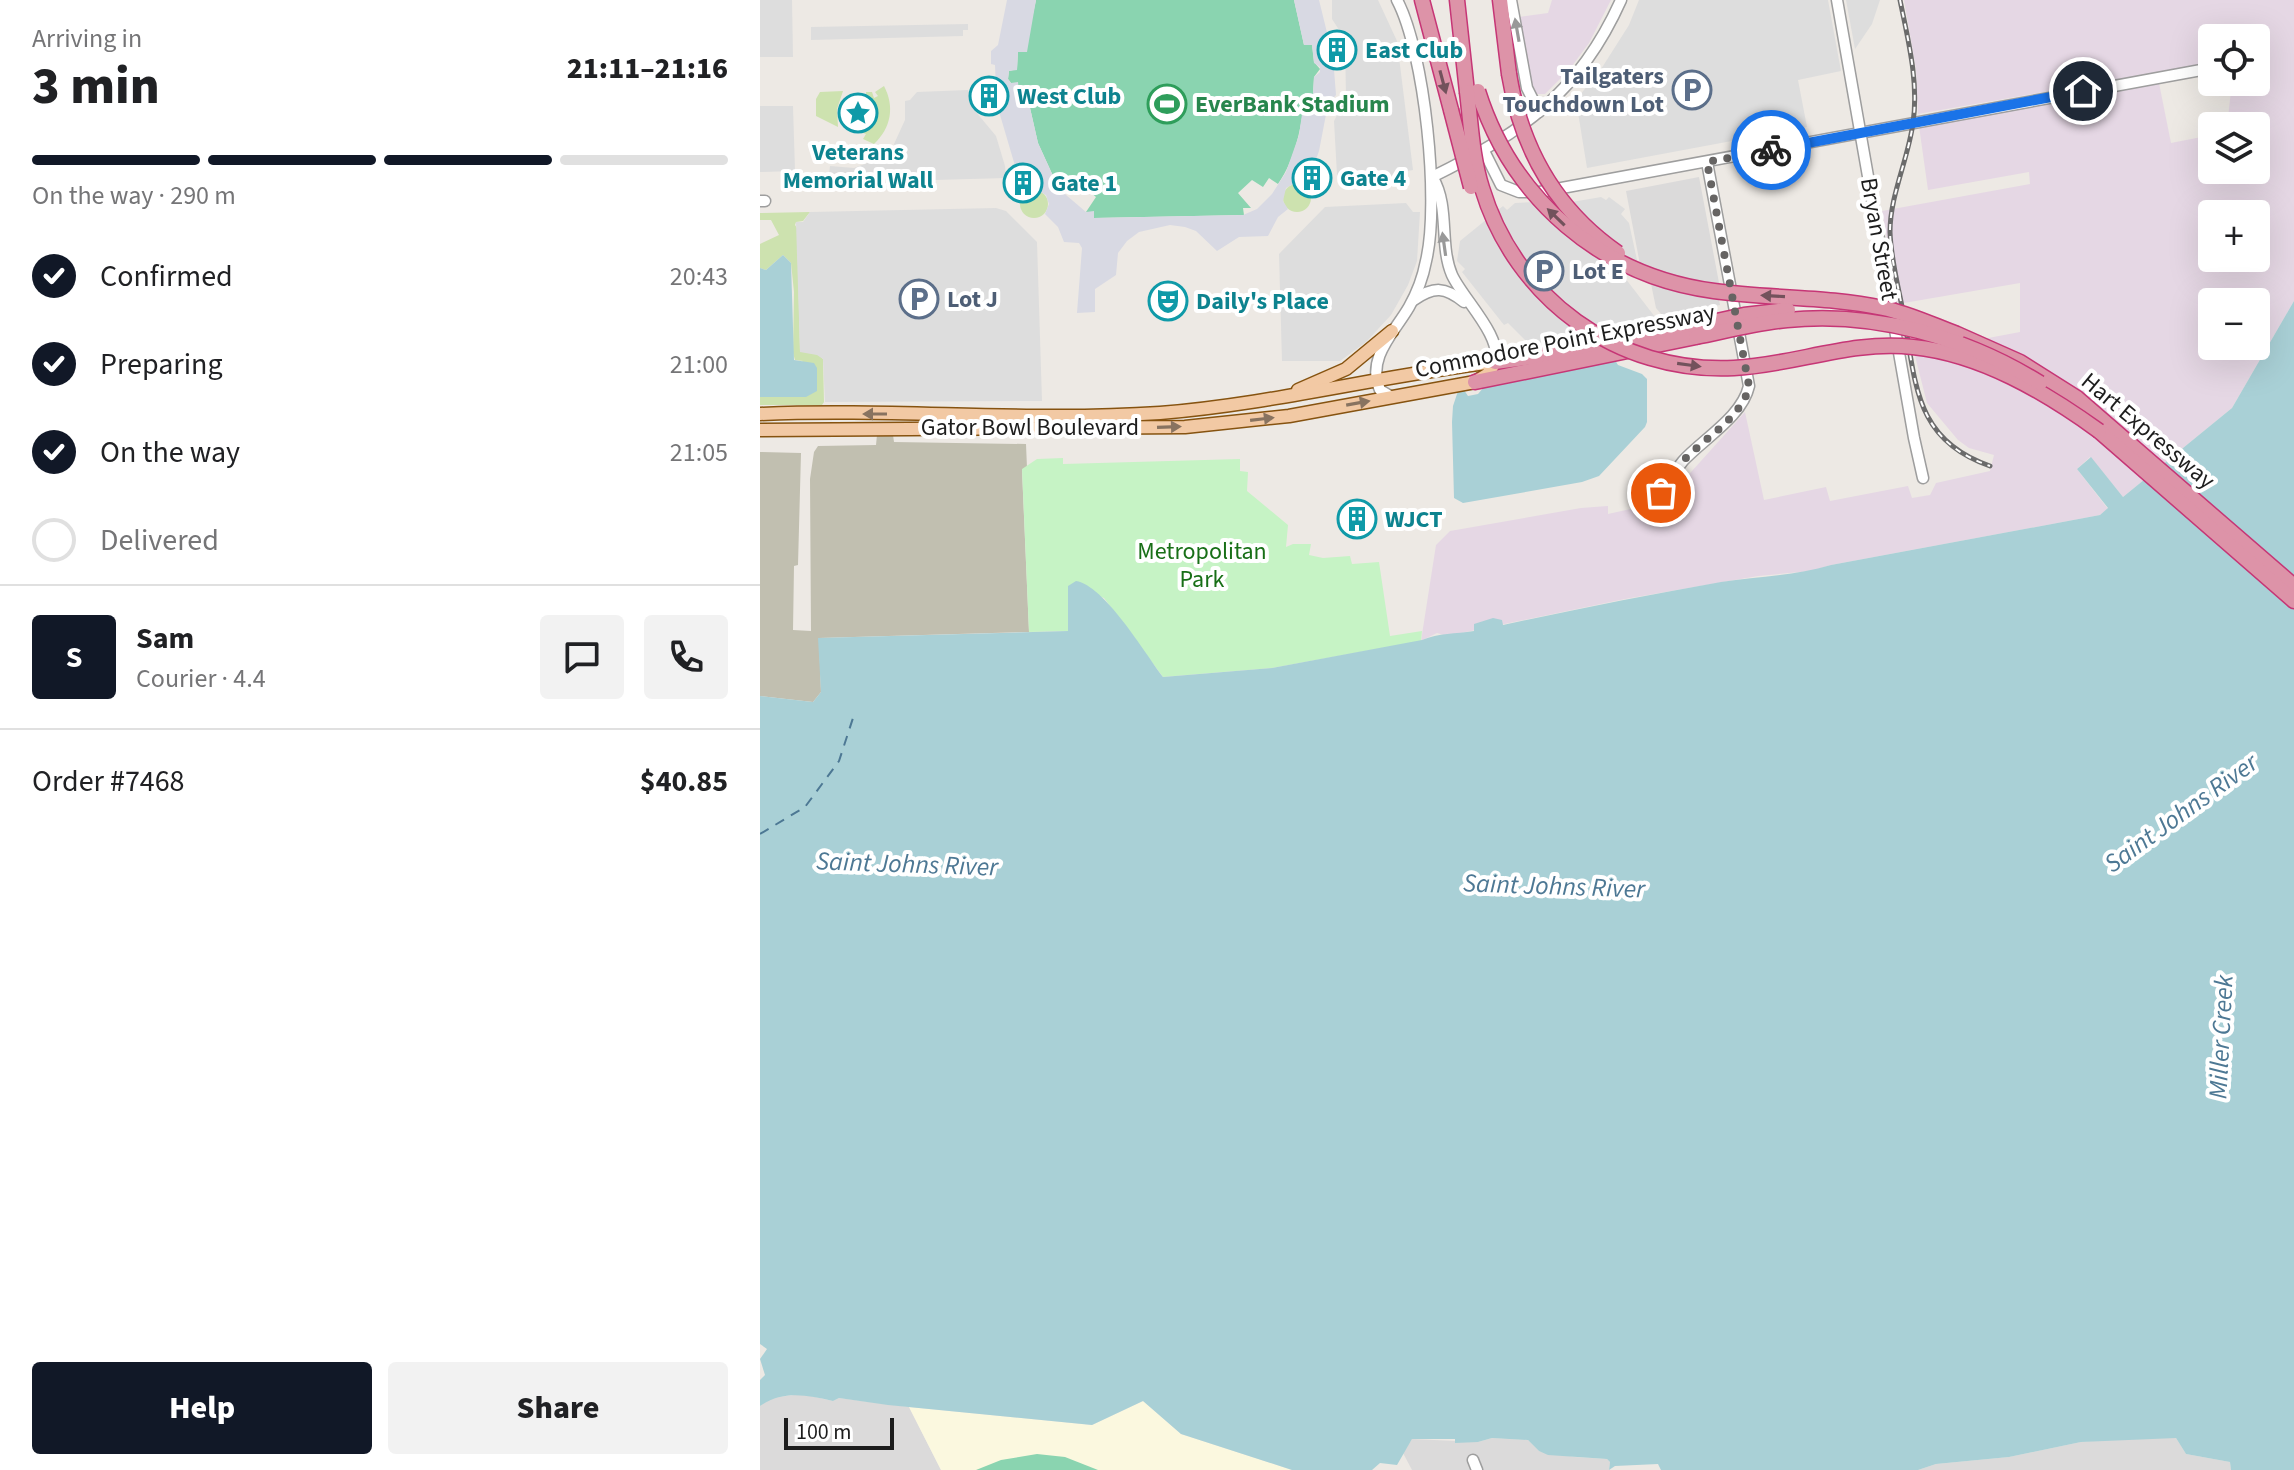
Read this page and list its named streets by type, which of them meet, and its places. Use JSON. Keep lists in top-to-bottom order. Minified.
{"streets":{"highway":["Commodore Point Expressway","Hart Expressway"],"main road":["Gator Bowl Boulevard"],"street":["Bryan Street"]},"crossings":[["Commodore Point Expressway","Gator Bowl Boulevard"],["Commodore Point Expressway","Hart Expressway"]],"water":["Saint Johns River","Miller Creek"],"parks":["Metropolitan Park"],"places":{"building":["East Club","West Club","Gate 4","Gate 1","WJCT"],"parking":["Tailgaters Touchdown Lot","Lot E","Lot J"],"sports":["EverBank Stadium"],"place":["Veterans Memorial Wall"],"theatre":["Daily's Place"]},"scale_bar":"100 m","page":{"heading":["3 min","Arriving in","21:11–21:16"],"panel":["Sam","Courier · 4.4","Order #7468","$40.85"],"map_buttons":["+","−"],"bar":"On the way · 290 m","list":[["Confirmed","20:43"],["Preparing","21:00"],["On the way","21:05"],"Delivered"],"round":"S","buttons":["Help","Share"],"scale":"100 m"}}
